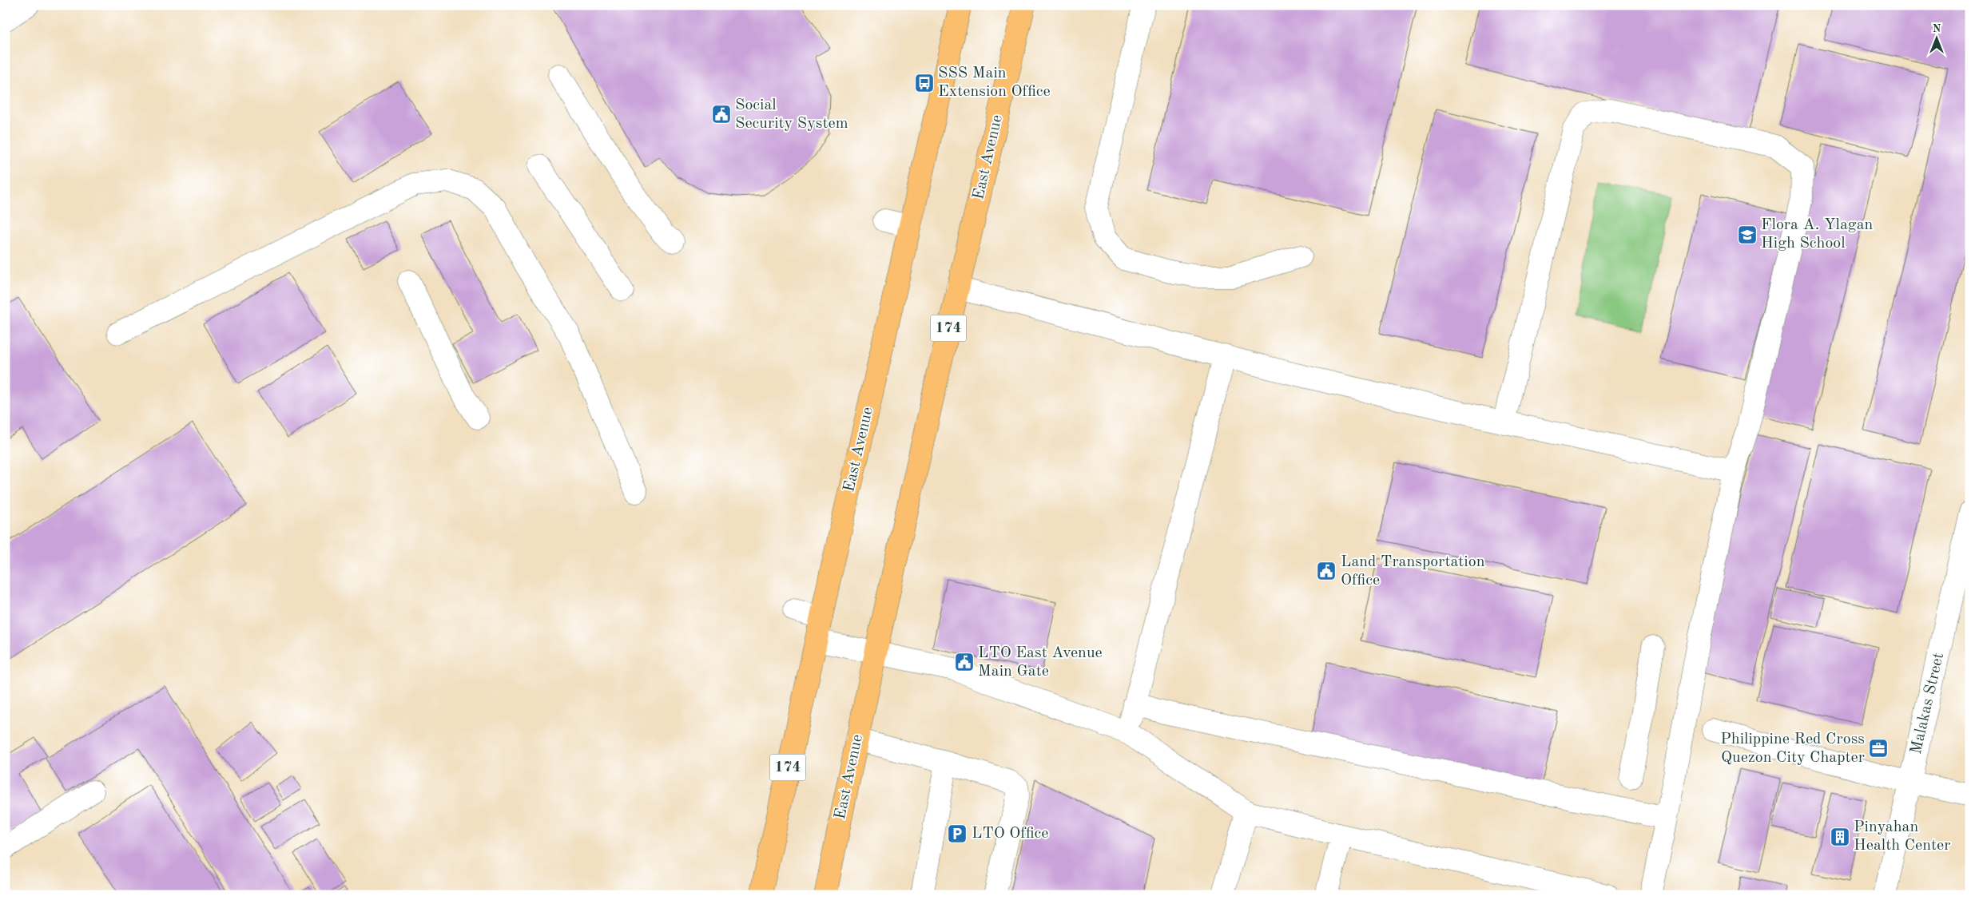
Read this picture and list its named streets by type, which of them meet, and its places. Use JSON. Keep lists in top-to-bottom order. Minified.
{"streets":{"main road":["East Avenue","174"],"street":["Malakas Street"]},"places":{"bus stop":["SSS Main Extension Office"],"public building":["Social Security System","Land Transportation Office","LTO East Avenue Main Gate"],"school or university":["Flora A. Ylagan High School"],"office":["Philippine Red Cross Quezon City Chapter"],"parking":["LTO Office"],"building":["Pinyahan Health Center"]},"north":"top"}
